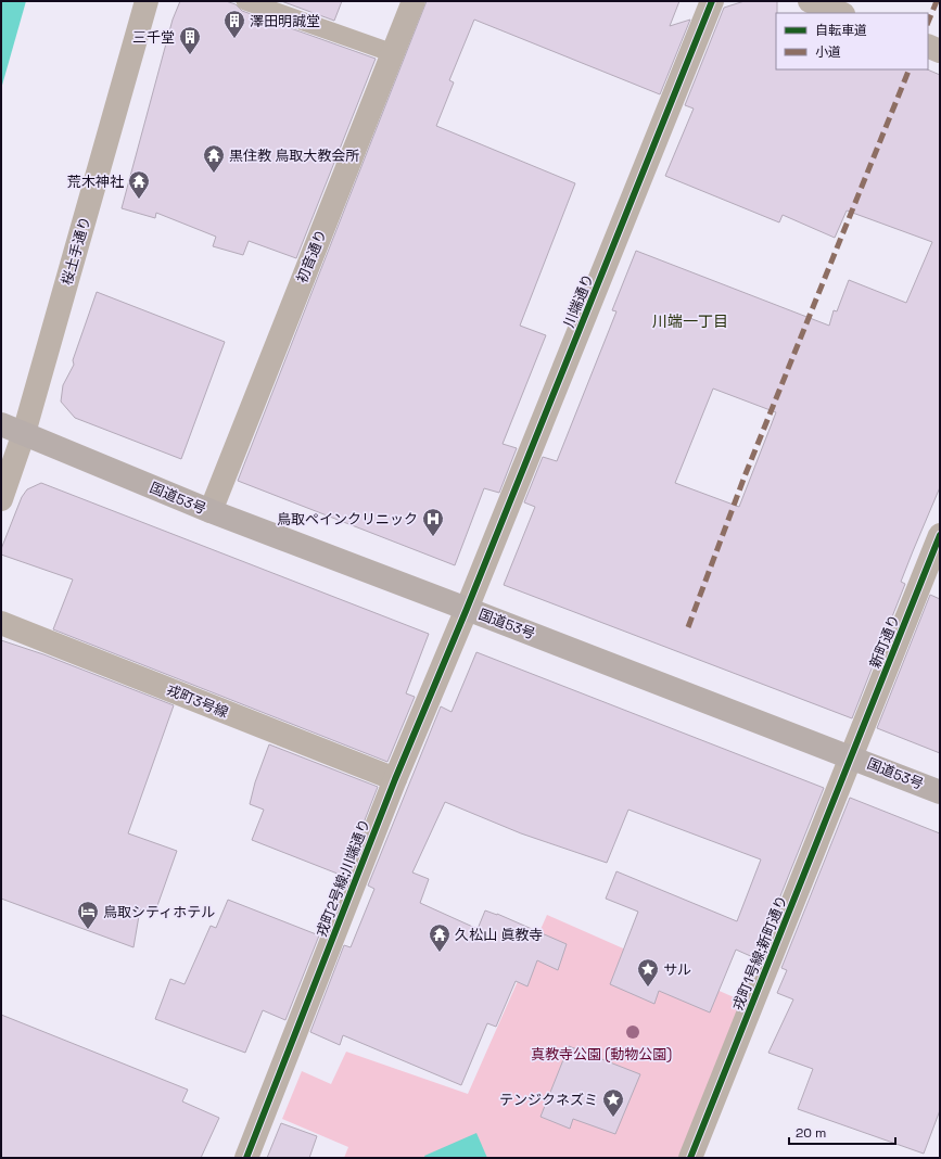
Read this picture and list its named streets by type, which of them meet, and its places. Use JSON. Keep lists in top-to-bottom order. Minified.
{"streets":{"highway":["国道53号"],"street":["桜土手通り","初音通り","川端通り","新町通り","戎町3号線","戎町2号線;川端通り","戎町1号線;新町通り"]},"crossings":[["桜土手通り","国道53号"],["初音通り","国道53号"],["川端通り","国道53号"],["川端通り","戎町2号線;川端通り"],["国道53号","新町通り"],["国道53号","戎町2号線;川端通り"],["国道53号","戎町1号線;新町通り"],["新町通り","戎町1号線;新町通り"],["戎町3号線","戎町2号線;川端通り"]],"districts":["川端一丁目"],"parks":["真教寺公園 (動物公園)"],"places":{"building":["澤田明誠堂","三千堂"],"temple":["黒住教 鳥取大教会所","荒木神社","久松山 眞教寺"],"hospital":["鳥取ペインクリニック"],"hotel":["鳥取シティホテル"],"place":["サル","テンジクネズミ"]},"legend":["自転車道","小道"],"scale_bar":"20 m"}
